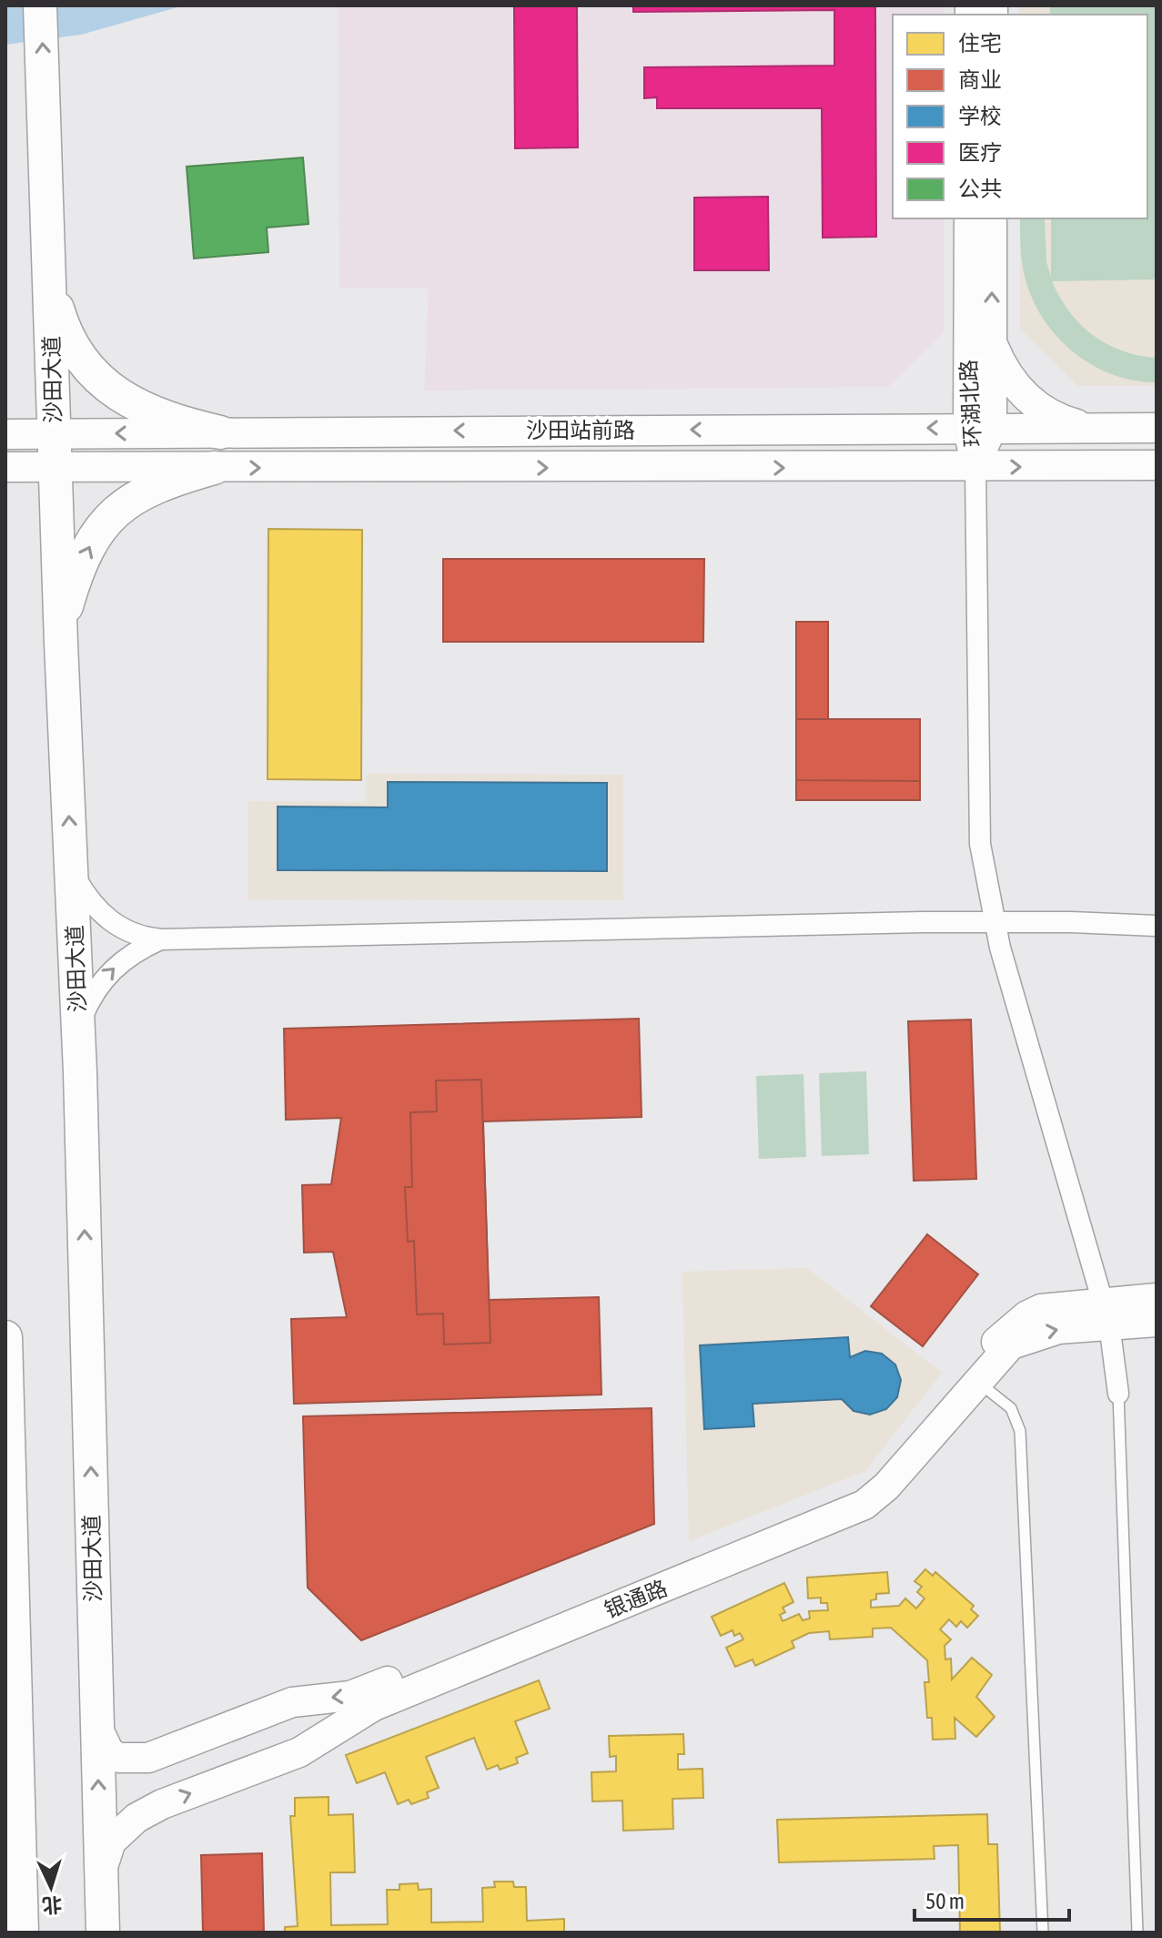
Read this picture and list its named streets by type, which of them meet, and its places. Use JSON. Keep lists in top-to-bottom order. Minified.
{"streets":{"main road":["沙田大道"],"street":["环湖北路","沙田站前路","银通路"]},"crossings":[["沙田大道","沙田站前路"],["沙田大道","银通路"],["环湖北路","沙田站前路"]],"legend":["住宅","商业","学校","医疗","公共"],"scale_bar":"50 m","north":"bottom"}
